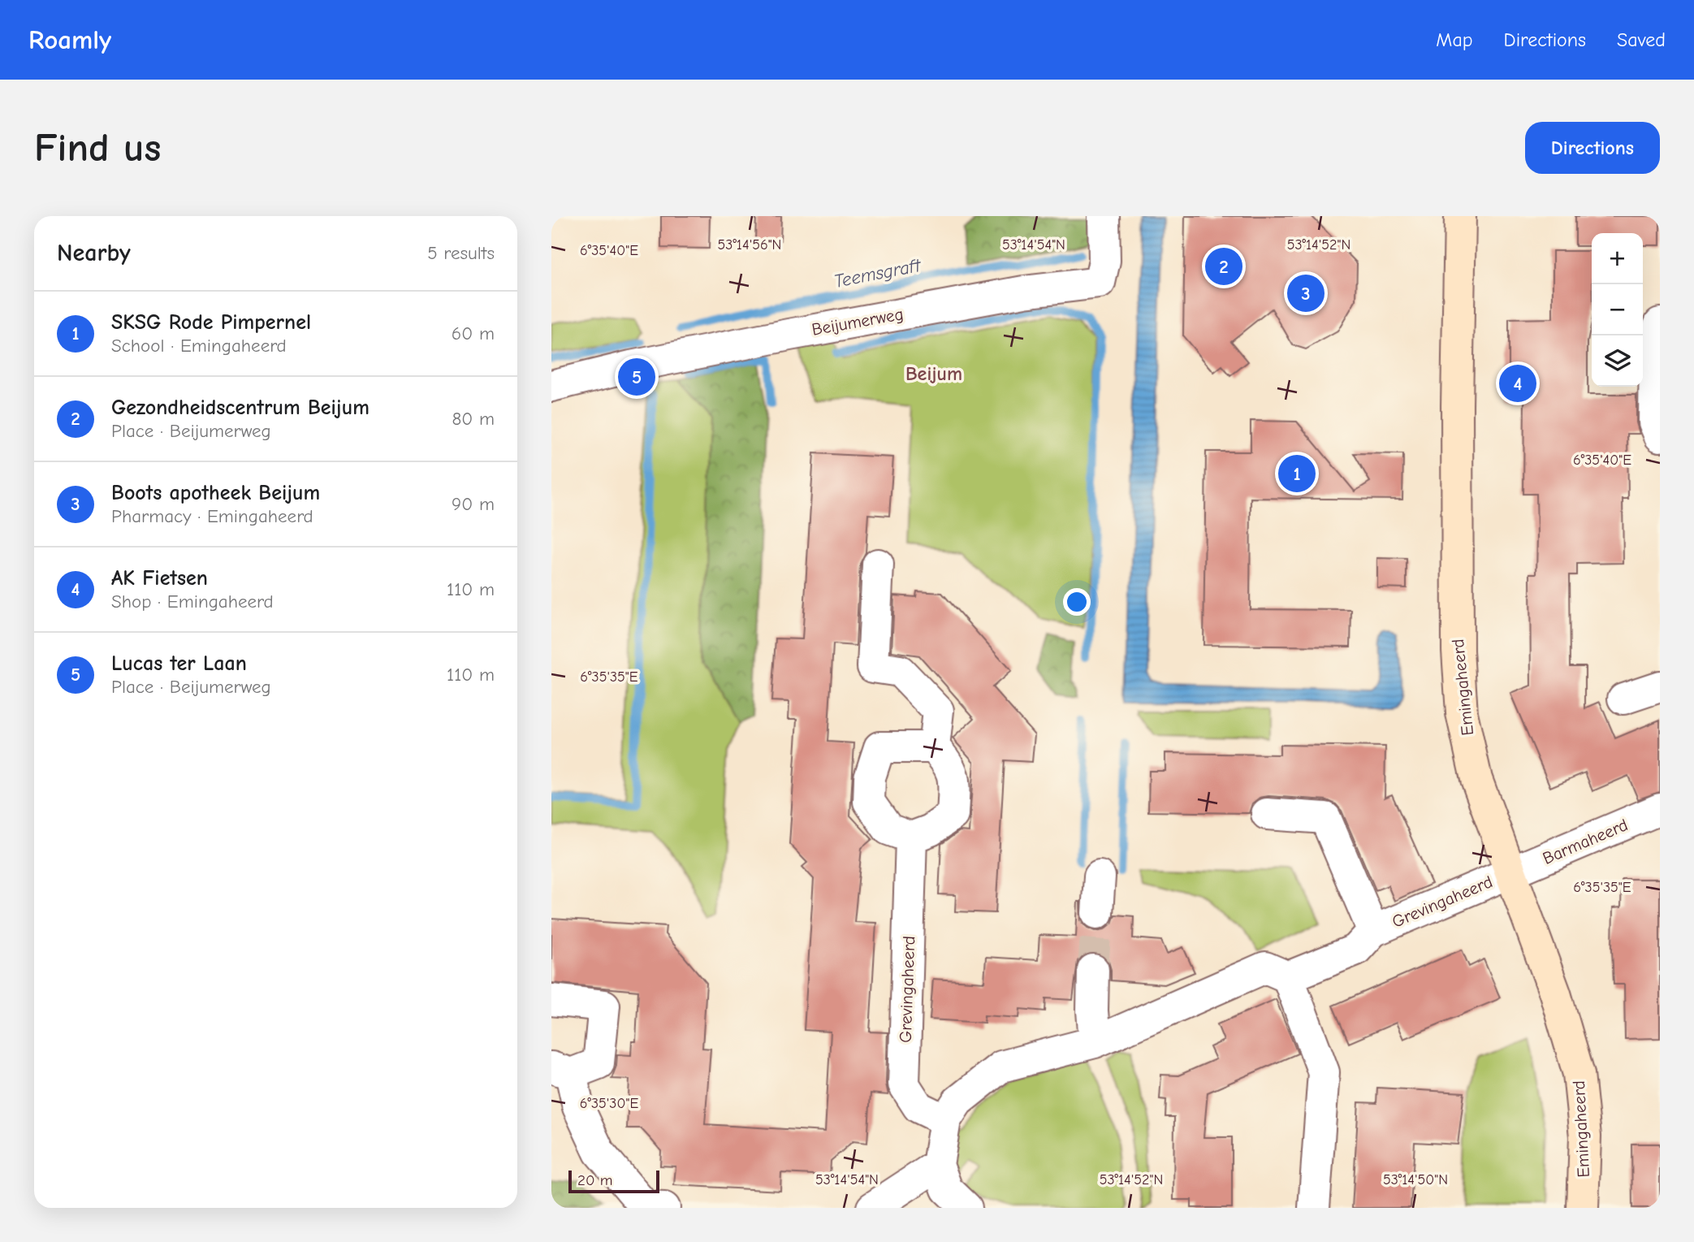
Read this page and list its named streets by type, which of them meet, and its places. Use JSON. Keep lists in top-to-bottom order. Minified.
{"streets":{"street":["Beijumerweg","Emingaheerd","Barmaheerd","Grevingaheerd"]},"crossings":[["Emingaheerd","Barmaheerd"],["Emingaheerd","Grevingaheerd"],["Barmaheerd","Grevingaheerd"]],"districts":["Beijum"],"water":["Teemsgraft"],"scale_bar":"20 m","page":{"header":"Roamly","nav":["Map","Directions","Saved"],"buttons":"Directions","title":"Find us","heading":["Nearby","5 results"],"map_buttons":["+","−"],"pins":["2","3","5","4","1"],"list":[{"mark":"1","name":"SKSG Rode Pimpernel","note":"School · Emingaheerd","value":"60 m"},{"mark":"2","name":"Gezondheidscentrum Beijum","note":"Place · Beijumerweg","value":"80 m"},{"mark":"3","name":"Boots apotheek Beijum","note":"Pharmacy · Emingaheerd","value":"90 m"},{"mark":"4","name":"AK Fietsen","note":"Shop · Emingaheerd","value":"110 m"},{"mark":"5","name":"Lucas ter Laan","note":"Place · Beijumerweg","value":"110 m"}],"scale":"20 m"},"coordinates":["53°14'56\"N","53°14'54\"N","53°14'52\"N","6°35'40\"E","6°35'35\"E","6°35'30\"E","53°14'50\"N"]}
